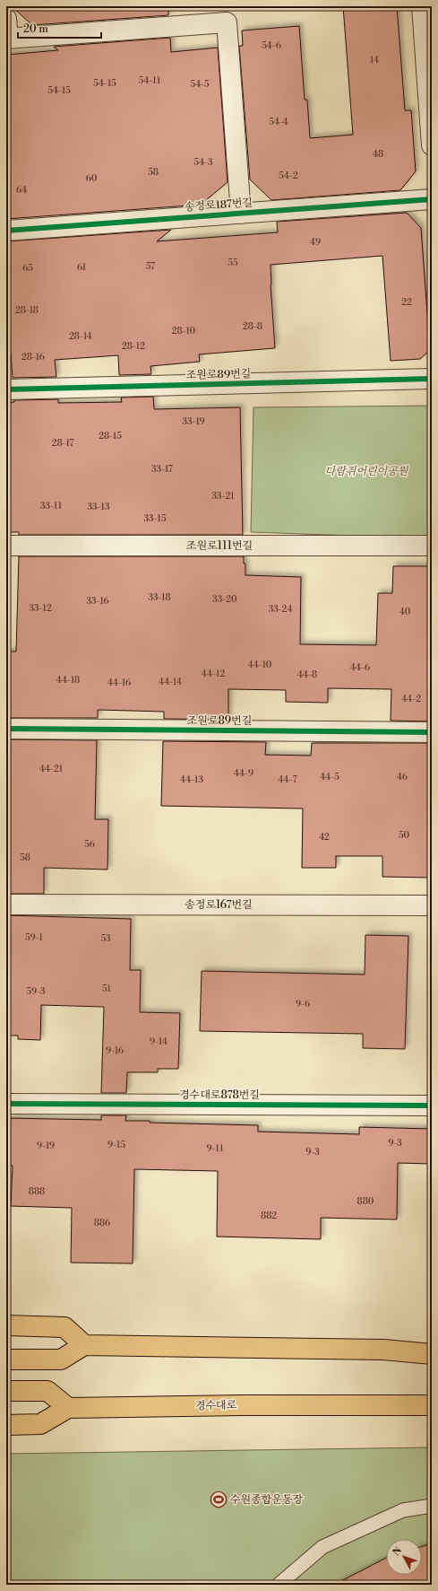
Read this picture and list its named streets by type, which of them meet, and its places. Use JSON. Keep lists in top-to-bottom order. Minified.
{"streets":{"main road":["경수대로"],"street":["송정로187번길","조원로89번길","조원로111번길","송정로167번길","경수대로878번길"]},"parks":["다람쥐어린이공원"],"places":{"sports":["수원종합운동장"]},"house_numbers":["54-6","14","54-11","54-15","54-5","54-15","54-4","48","54-3","58","54-2","60","64","49","55","57","61","65","22","28-18","28-8","28-10","28-14","28-12","28-16","33-19","28-15","28-17","33-17","33-21","33-11","33-13","33-15","33-18","33-20","33-16","33-12","33-24","40","44-10","44-6","44-12","44-8","44-18","44-14","44-16","44-2","44-21","44-9","44-5","46","44-13","44-7","50","42","56","58","59-1","53","51","59-3","9-6","9-14","9-16","9-3","9-15","9-19","9-11","9-3","888","880","882","886"],"scale_bar":"20 m","north":"top left"}
